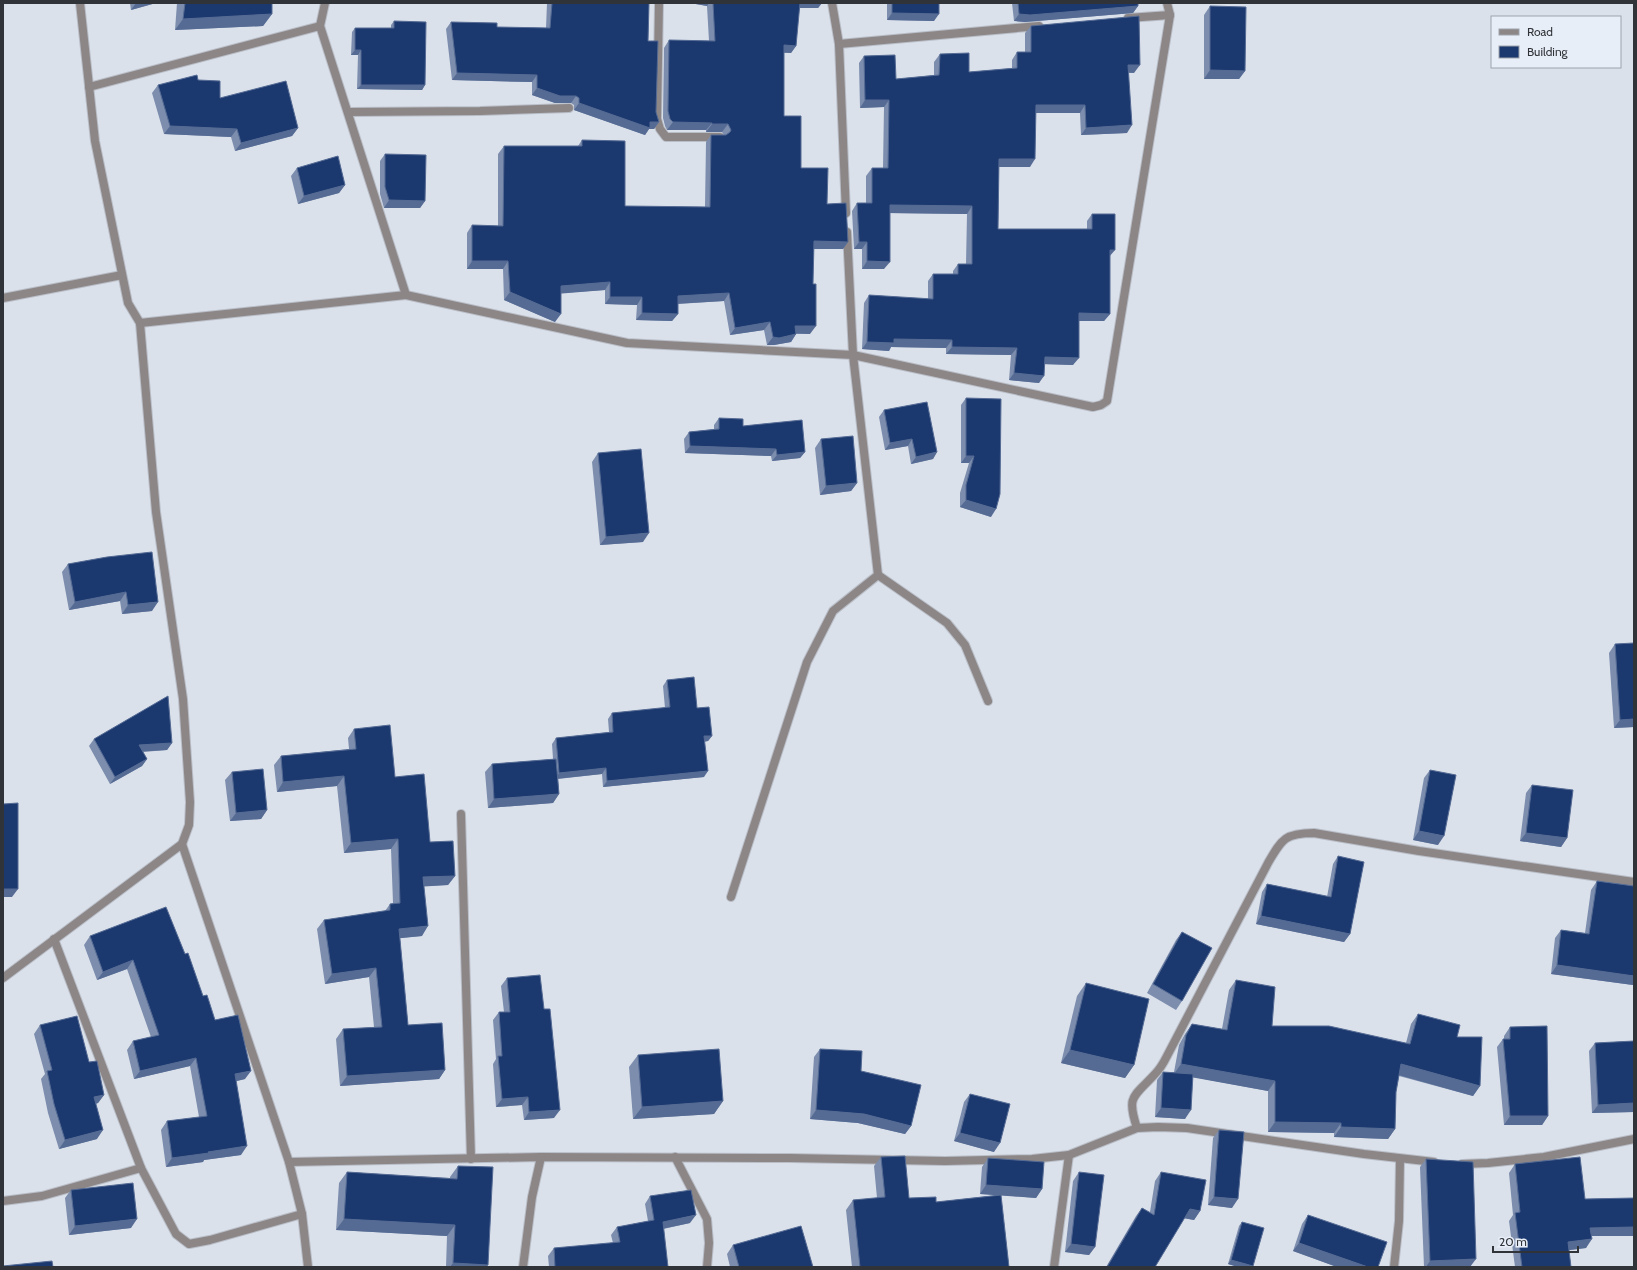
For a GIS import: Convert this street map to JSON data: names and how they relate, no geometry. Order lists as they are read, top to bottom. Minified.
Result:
{"legend":["Road","Building"],"scale_bar":"20 m"}
